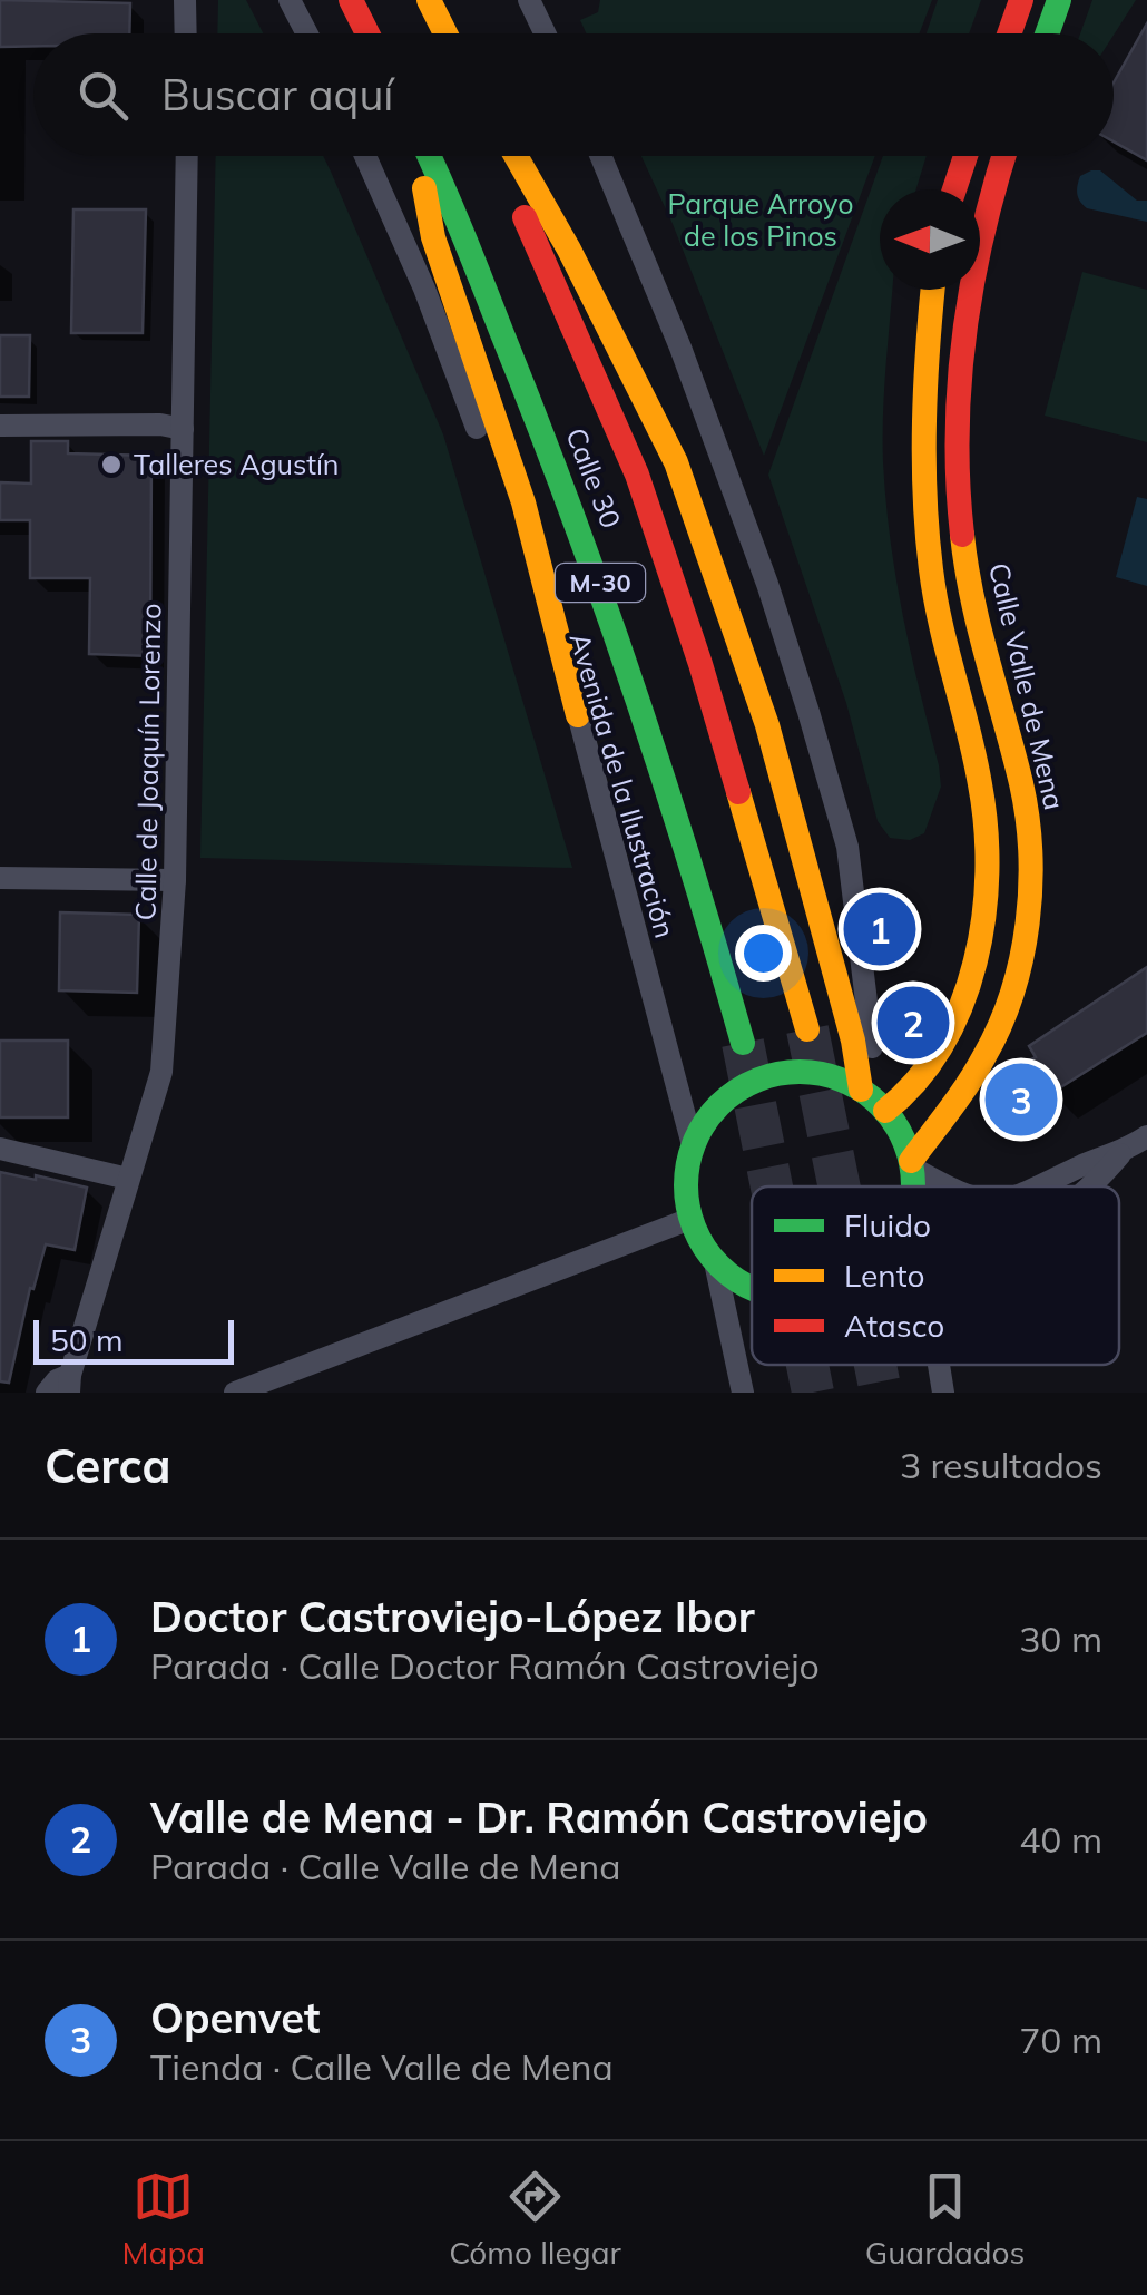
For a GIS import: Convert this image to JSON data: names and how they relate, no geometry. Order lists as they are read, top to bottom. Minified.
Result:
{"streets":{"main road":["Calle 30","M-30","Calle Valle de Mena"],"street":["Calle de Joaquín Lorenzo","Avenida de la Ilustración"]},"parks":["Parque Arroyo de los Pinos"],"places":["Talleres Agustín"],"legend":["Fluido","Lento","Atasco"],"scale_bar":"50 m","north":"left","page":{"search":"Buscar aquí","pins":["1","2","3"],"scale":"50 m","heading":["Cerca","3 resultados"],"list":[{"mark":"1","name":"Doctor Castroviejo-López Ibor","note":"Parada · Calle Doctor Ramón Castroviejo","value":"30 m"},{"mark":"2","name":"Valle de Mena - Dr. Ramón Castroviejo","note":"Parada · Calle Valle de Mena","value":"40 m"},{"mark":"3","name":"Openvet","note":"Tienda · Calle Valle de Mena","value":"70 m"}],"nav":["Mapa","Cómo llegar","Guardados"]}}
